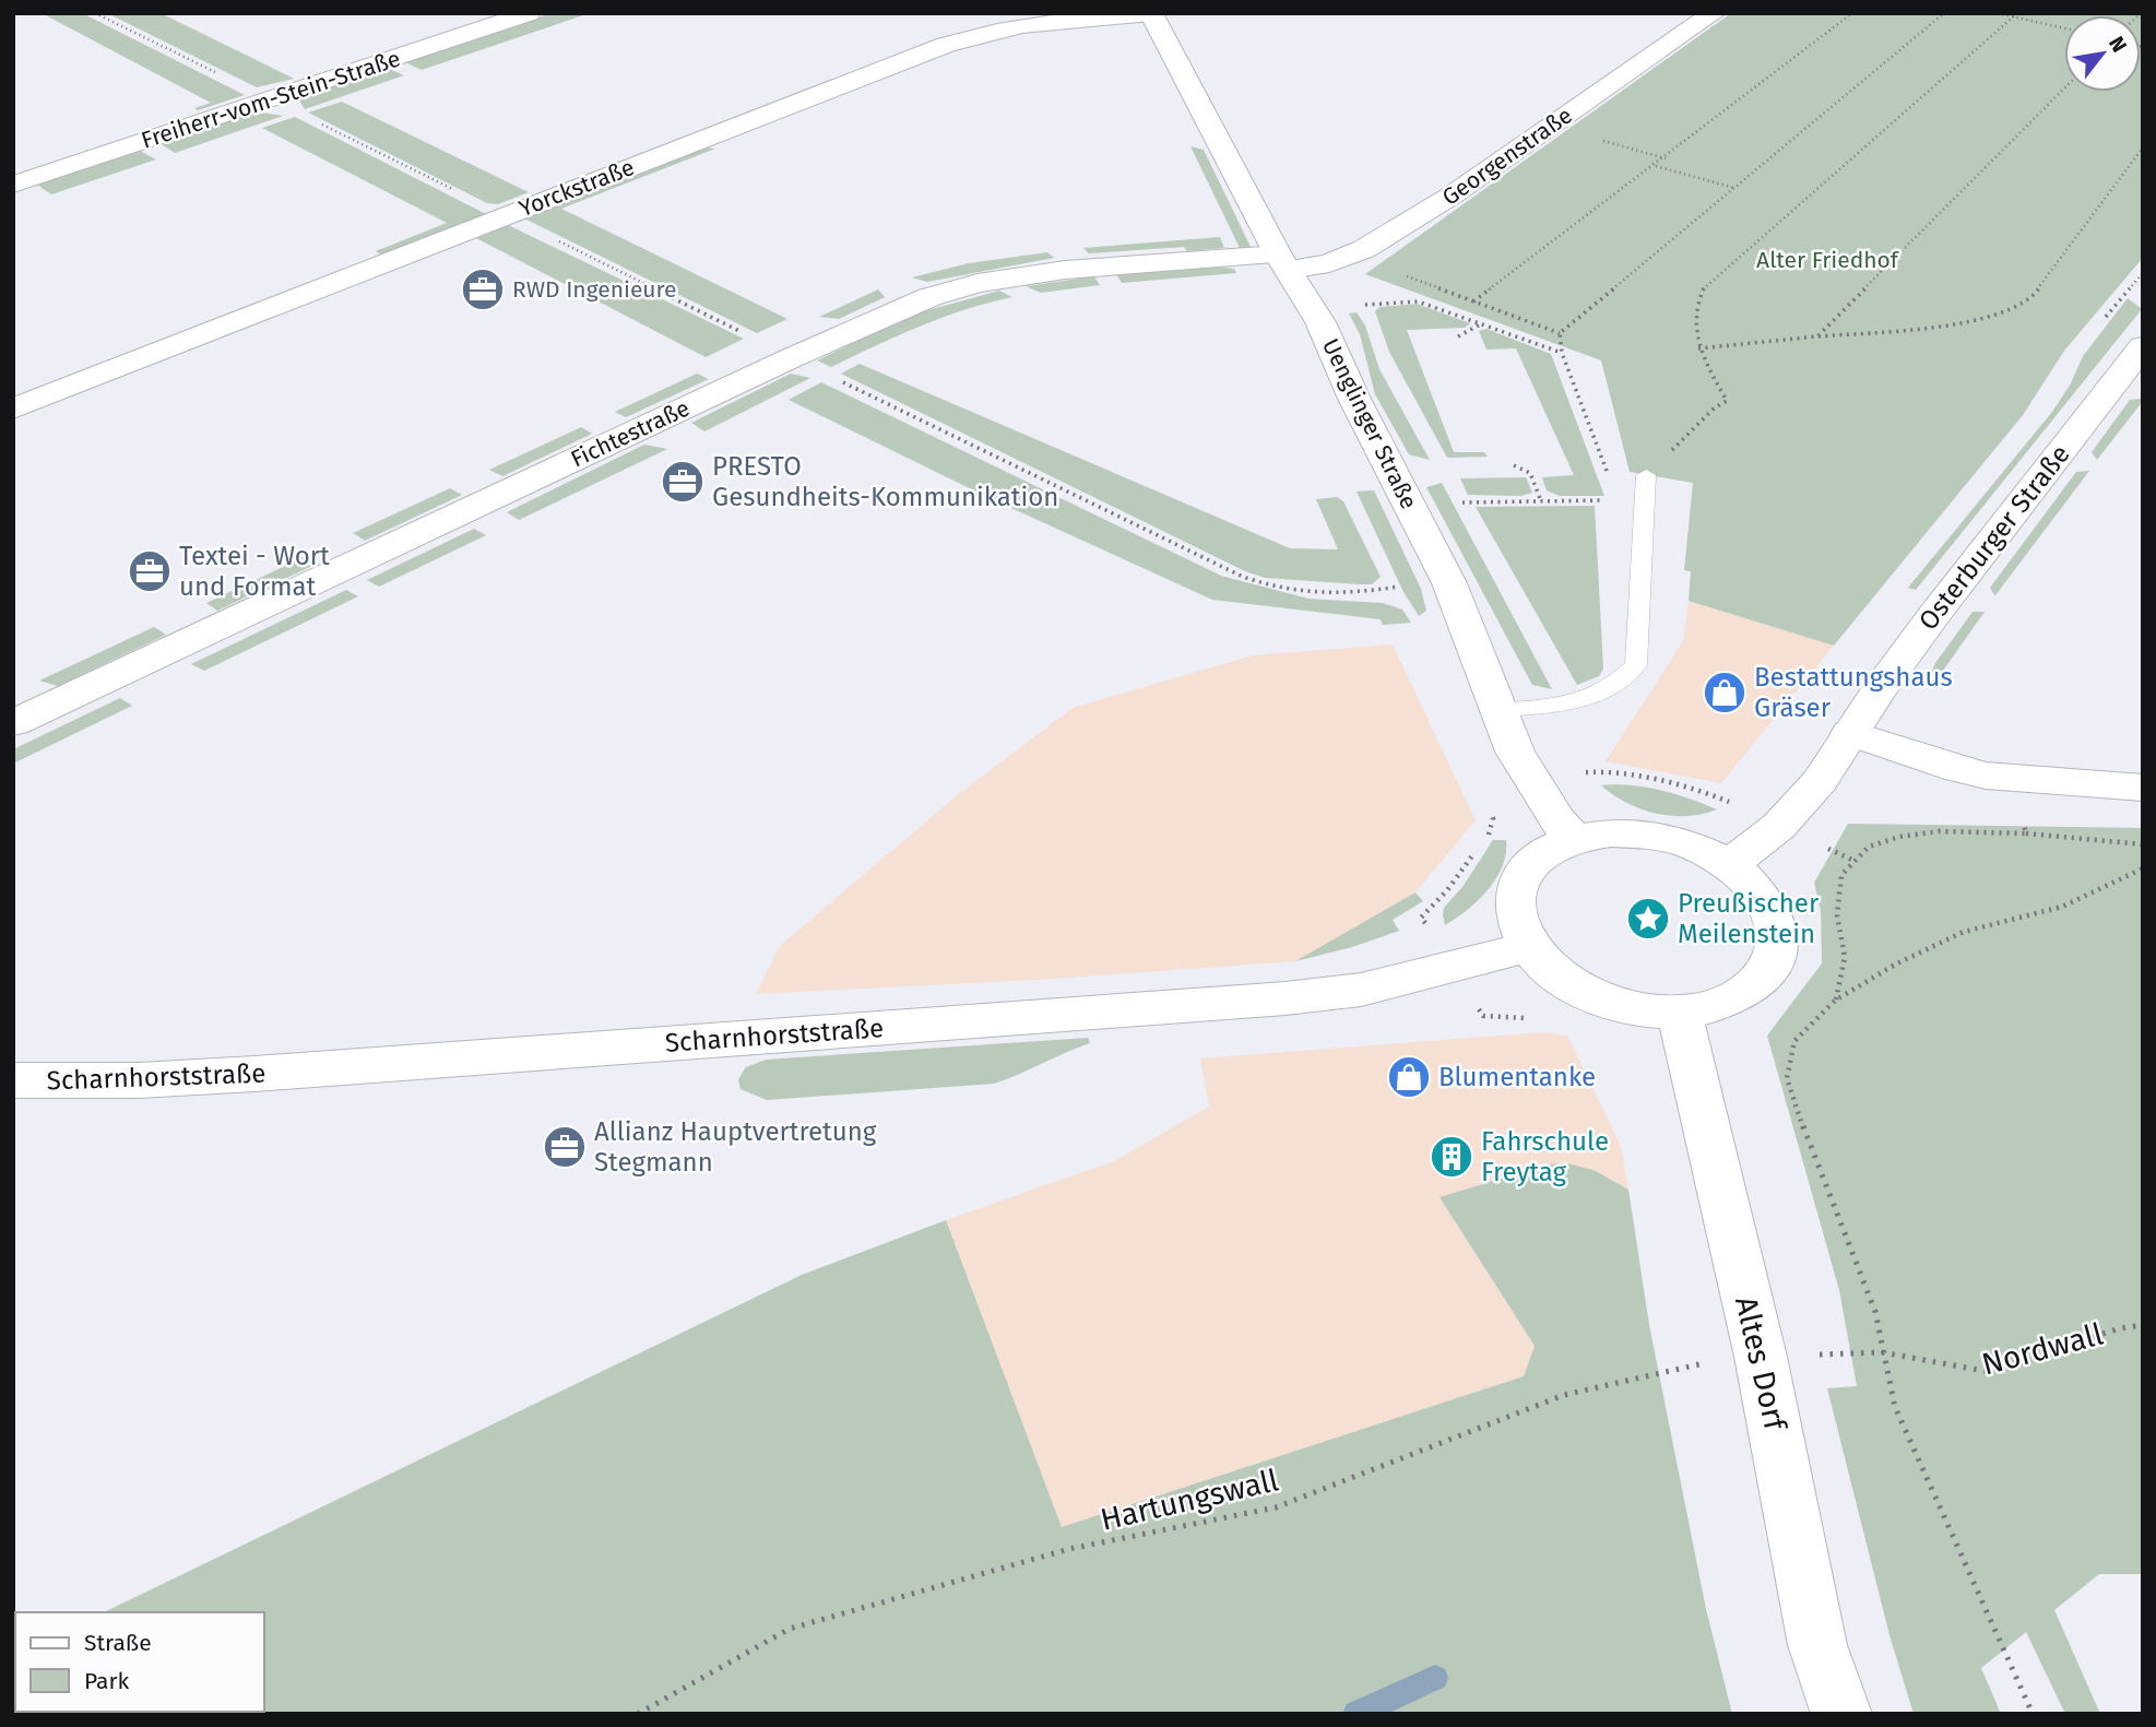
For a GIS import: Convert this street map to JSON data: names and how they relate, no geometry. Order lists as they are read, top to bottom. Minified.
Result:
{"streets":{"street":["Freiherr-vom-Stein-Straße","Georgenstraße","Yorckstraße","Uenglinger Straße","Fichtestraße","Osterburger Straße","Scharnhorststraße","Altes Dorf"],"path":["Nordwall","Hartungswall"]},"crossings":[["Georgenstraße","Uenglinger Straße"],["Georgenstraße","Fichtestraße"],["Yorckstraße","Uenglinger Straße"],["Uenglinger Straße","Fichtestraße"],["Uenglinger Straße","Osterburger Straße"],["Uenglinger Straße","Scharnhorststraße"],["Uenglinger Straße","Altes Dorf"],["Osterburger Straße","Scharnhorststraße"],["Osterburger Straße","Altes Dorf"],["Scharnhorststraße","Altes Dorf"],["Nordwall","Altes Dorf"],["Nordwall","Hartungswall"],["Altes Dorf","Hartungswall"]],"parks":["Alter Friedhof"],"places":{"office":["RWD Ingenieure","PRESTO Gesundheits-Kommunikation","Textei - Wort und Format","Allianz Hauptvertretung Stegmann"],"shop":["Bestattungshaus Gräser","Blumentanke"],"place":["Preußischer Meilenstein"],"building":["Fahrschule Freytag"]},"legend":["Straße","Park"],"north":"top right"}
